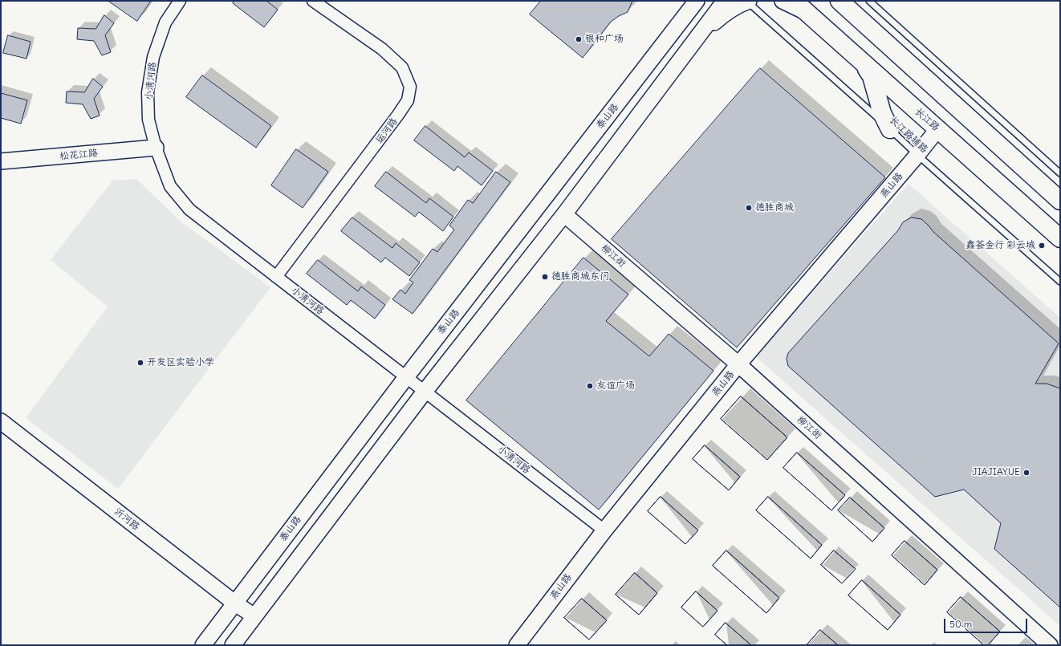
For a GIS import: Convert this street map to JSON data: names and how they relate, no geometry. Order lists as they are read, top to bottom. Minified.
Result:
{"streets":{"main road":["长江路"],"street":["小清河路","泰山路","运河路","松花江路","燕山路","柳江街","沂河路"],"lane":["长江路辅路"]},"crossings":[["小清河路","泰山路"],["小清河路","运河路"],["小清河路","松花江路"],["小清河路","燕山路"],["泰山路","沂河路"],["长江路","燕山路"],["长江路辅路","燕山路"],["燕山路","柳江街"]],"places":["银和广场","德胜商城","鑫荟金行 彩云城","德胜商城东门","开发区实验小学","友谊广场","JIAJIAYUE"],"scale_bar":"50 m"}
